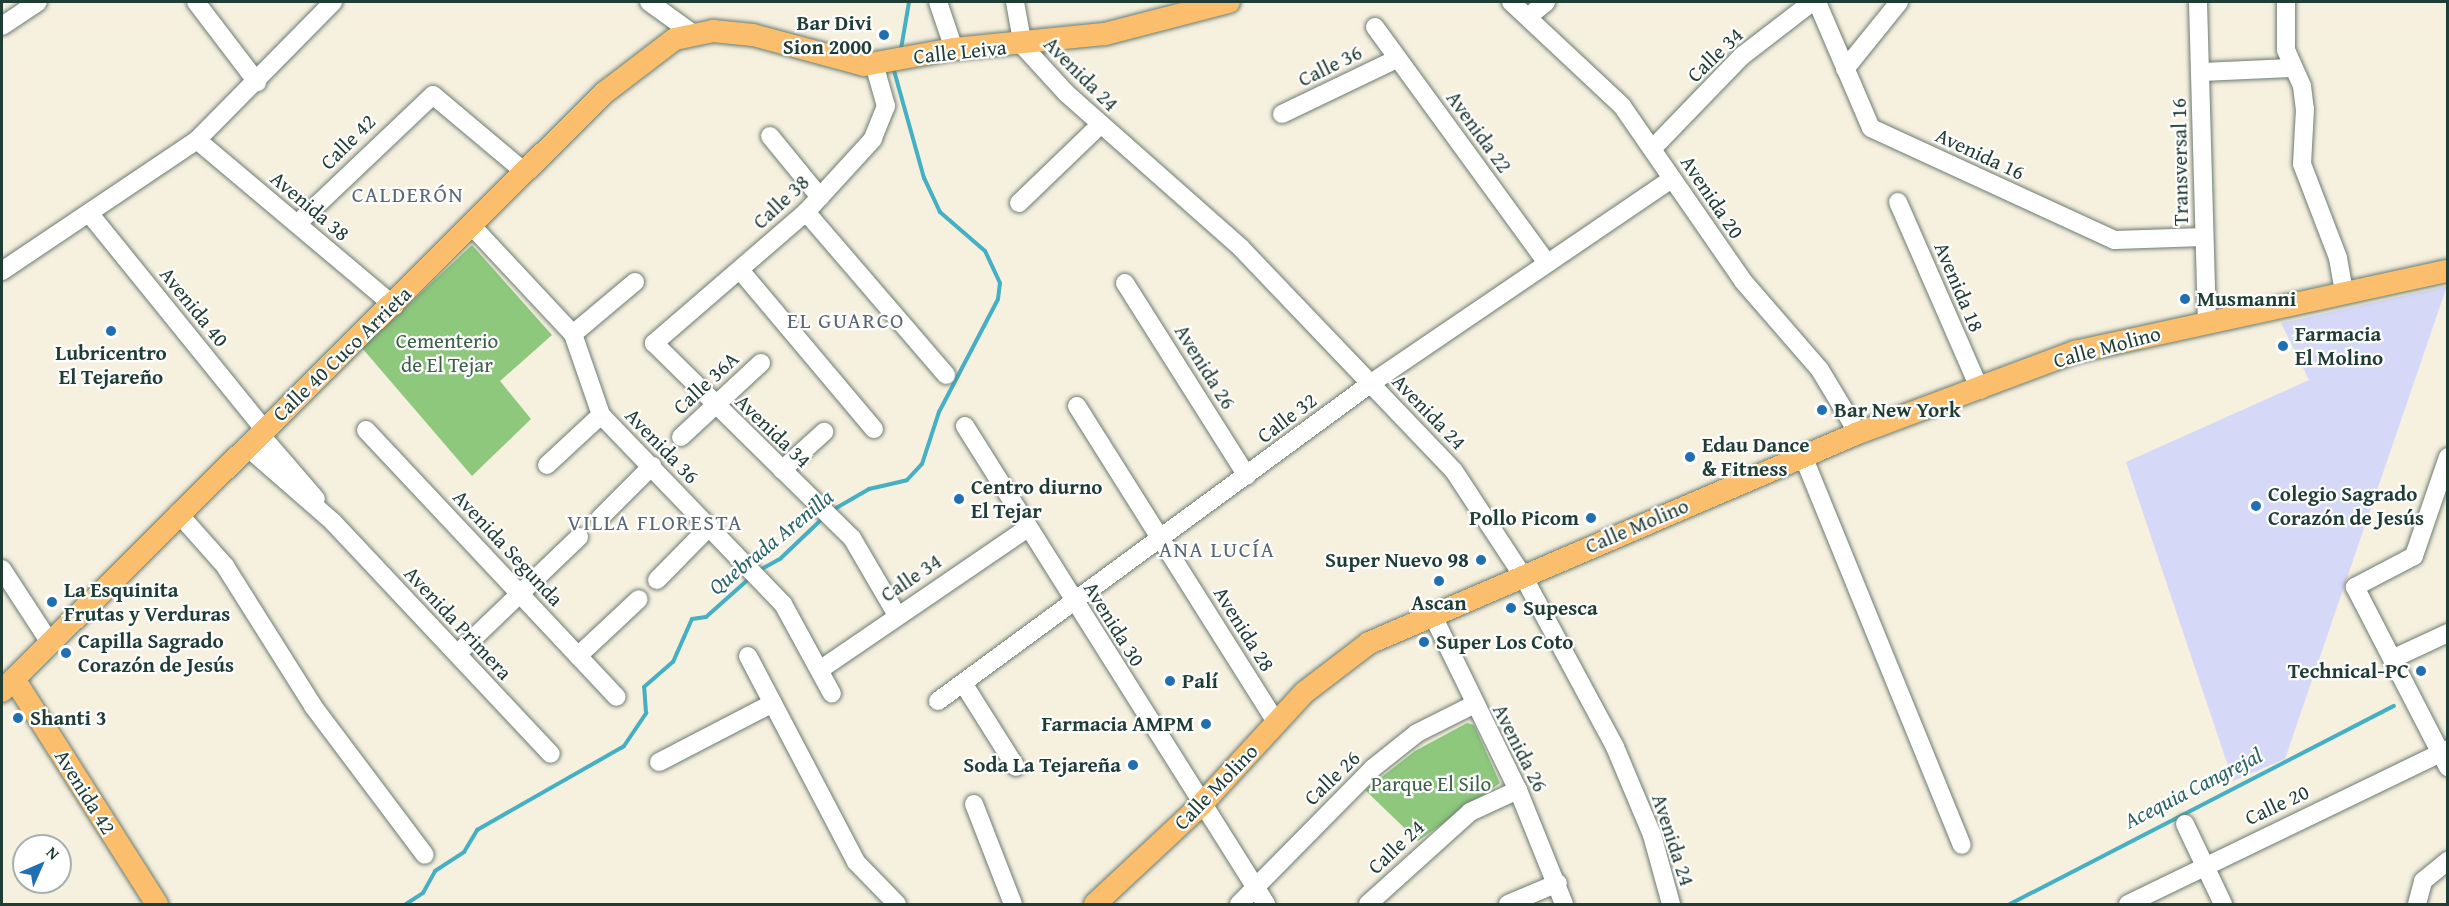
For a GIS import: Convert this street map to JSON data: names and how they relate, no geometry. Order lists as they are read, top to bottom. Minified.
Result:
{"streets":{"main road":["Calle Leiva","Calle Molino","Calle 40 Cuco Arrieta","Avenida 42"],"street":["Calle 34","Calle 36","Avenida 24","Avenida 22","Calle 42","Avenida 16","Transversal 16","Avenida 20","Calle 38","Avenida 38","Avenida 18","Avenida 40","Avenida 26","Calle 36A","Calle 32","Avenida 34","Avenida 36","Avenida Segunda","Avenida Primera","Avenida 30","Avenida 28","Calle 26","Calle 20","Calle 24"]},"crossings":[["Calle Leiva","Avenida 24"],["Calle Leiva","Calle 38"],["Calle Leiva","Calle 40 Cuco Arrieta"],["Calle 34","Avenida 20"],["Calle 34","Avenida 34"],["Calle 34","Avenida 36"],["Calle 34","Avenida 30"],["Calle 36","Avenida 22"],["Avenida 24","Calle Molino"],["Avenida 24","Calle 32"],["Avenida 22","Calle 32"],["Calle 42","Avenida 38"],["Calle 42","Calle 40 Cuco Arrieta"],["Avenida 16","Transversal 16"],["Transversal 16","Calle Molino"],["Avenida 20","Calle Molino"],["Avenida 20","Calle 32"],["Calle 38","Avenida 34"],["Avenida 38","Calle 40 Cuco Arrieta"],["Avenida 18","Calle Molino"],["Avenida 40","Calle 40 Cuco Arrieta"],["Avenida 40","Avenida Primera"],["Calle Molino","Avenida 26"],["Calle Molino","Avenida 30"],["Calle Molino","Avenida 28"],["Calle 40 Cuco Arrieta","Avenida 36"],["Calle 40 Cuco Arrieta","Avenida Primera"],["Calle 40 Cuco Arrieta","Avenida 42"],["Avenida 26","Calle 32"],["Avenida 26","Calle 26"],["Avenida 26","Calle 24"],["Calle 36A","Avenida 34"],["Calle 32","Avenida 30"],["Calle 32","Avenida 28"],["Avenida 30","Calle 26"]],"districts":["CALDERÓN","EL GUARCO","VILLA FLORESTA","ANA LUCÍA"],"water":["Quebrada Arenilla","Acequia Cangrejal"],"parks":["Cementerio de El Tejar","Parque El Silo"],"places":["Bar Divi Sion 2000","Musmanni","Lubricentro El Tejareño","Farmacia El Molino","Bar New York","Edau Dance & Fitness","Centro diurno El Tejar","Colegio Sagrado Corazón de Jesús","Pollo Picom","Super Nuevo 98","Ascan","La Esquinita Frutas y Verduras","Supesca","Super Los Coto","Capilla Sagrado Corazón de Jesús","Technical-PC","Palí","Shanti 3","Farmacia AMPM","Soda La Tejareña"],"north":"top right"}
